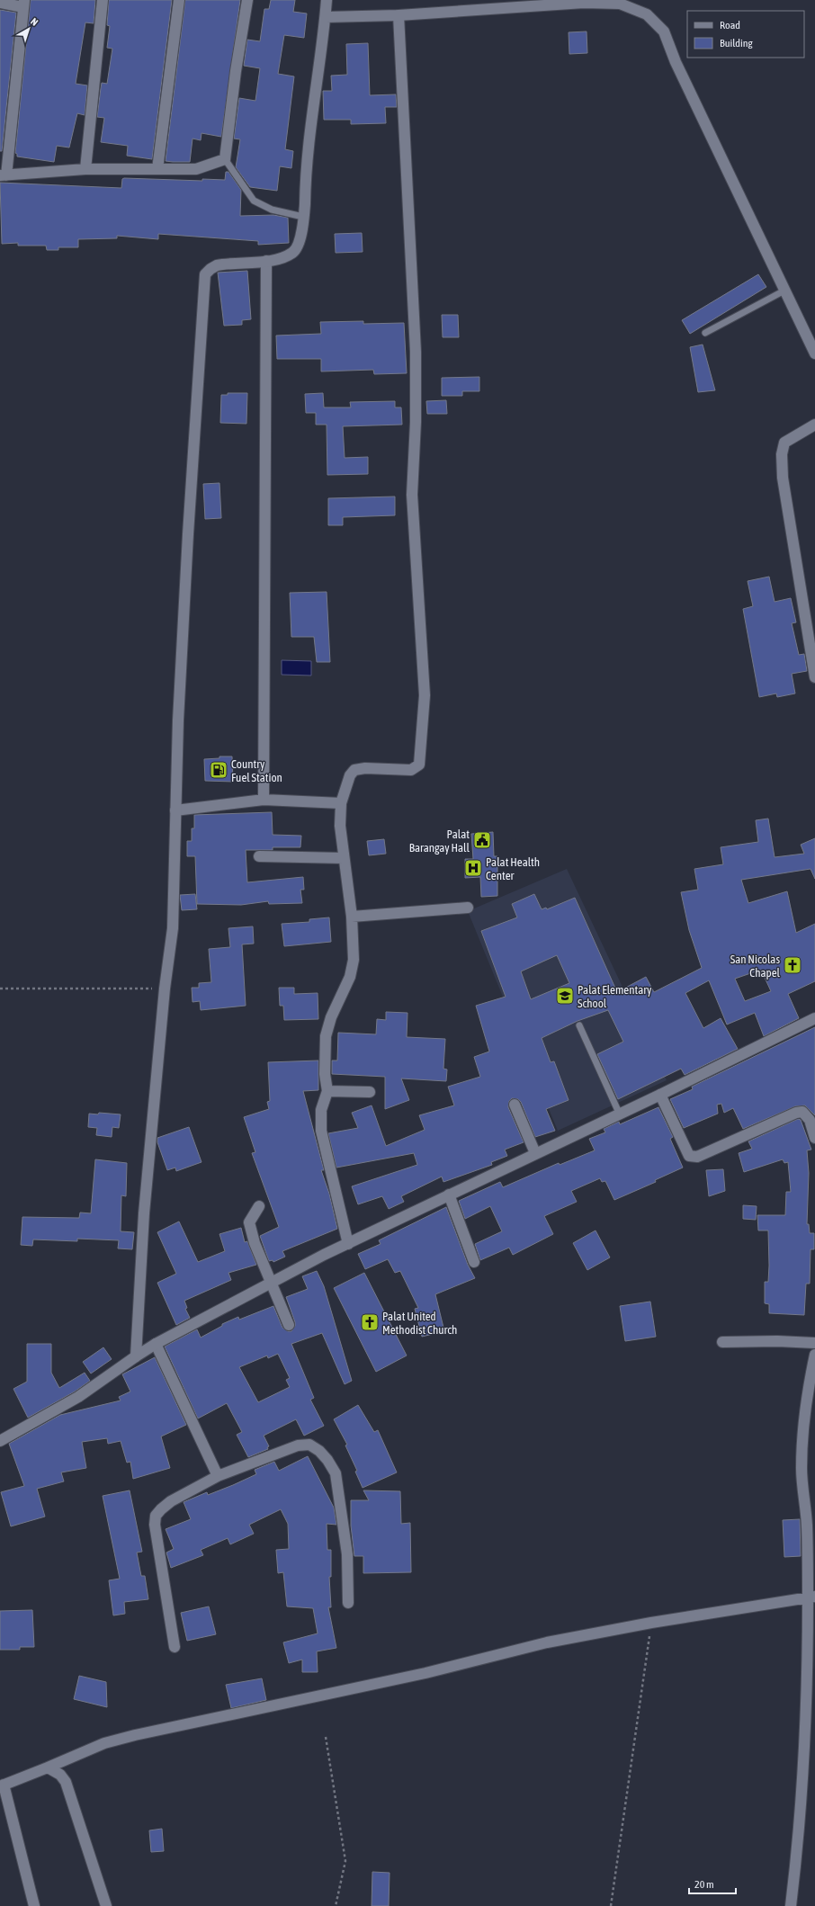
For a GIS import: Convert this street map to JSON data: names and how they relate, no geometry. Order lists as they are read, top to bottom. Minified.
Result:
{"places":{"fuel station":["Country Fuel Station"],"public building":["Palat Barangay Hall"],"hospital":["Palat Health Center"],"church":["San Nicolas Chapel","Palat United Methodist Church"],"school or university":["Palat Elementary School"]},"legend":["Road","Building"],"scale_bar":"20 m","north":"top right"}
